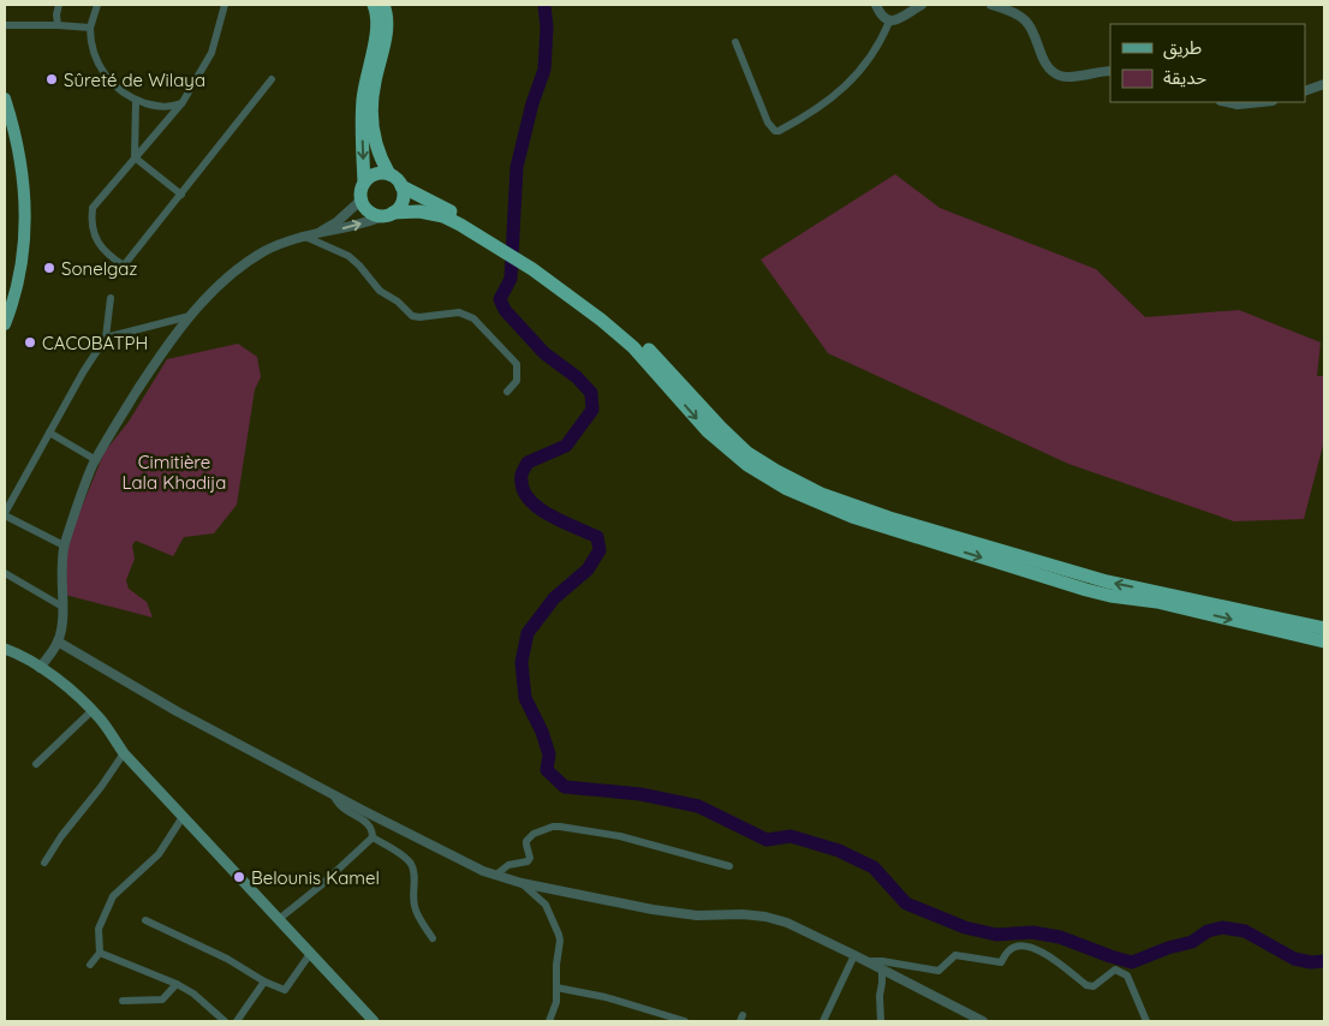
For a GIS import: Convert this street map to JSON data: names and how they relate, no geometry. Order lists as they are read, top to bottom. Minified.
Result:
{"parks":["Cimitière Lala Khadija"],"places":["Sûreté de Wilaya","Sonelgaz","CACOBATPH","Belounis Kamel"],"legend":["طريق","حديقة"]}
